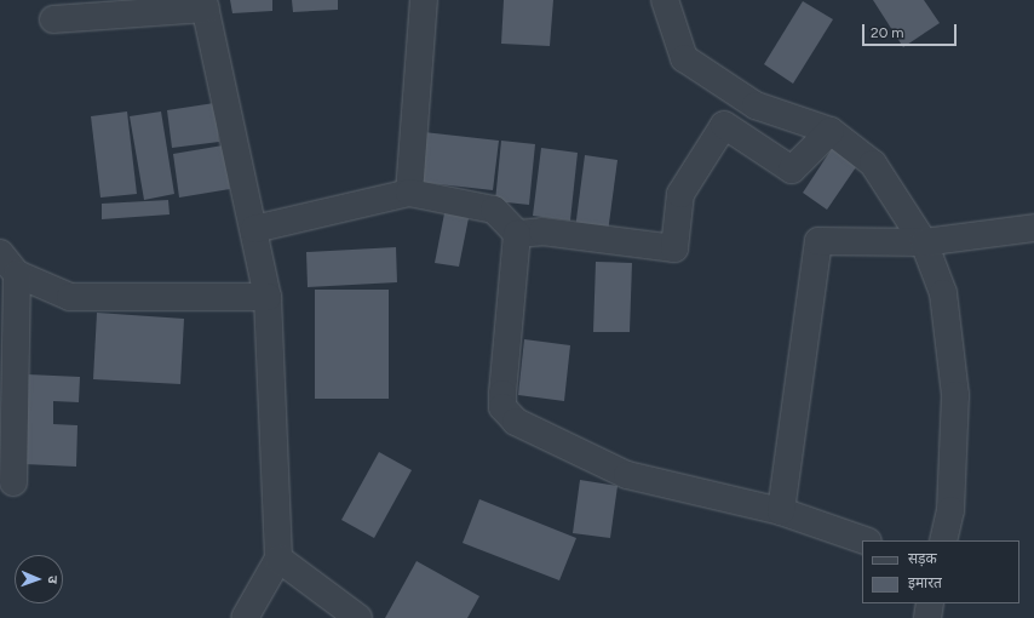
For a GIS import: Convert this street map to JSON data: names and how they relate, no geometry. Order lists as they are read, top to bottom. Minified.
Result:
{"legend":["सड़क","इमारत"],"scale_bar":"20 m","north":"right"}
